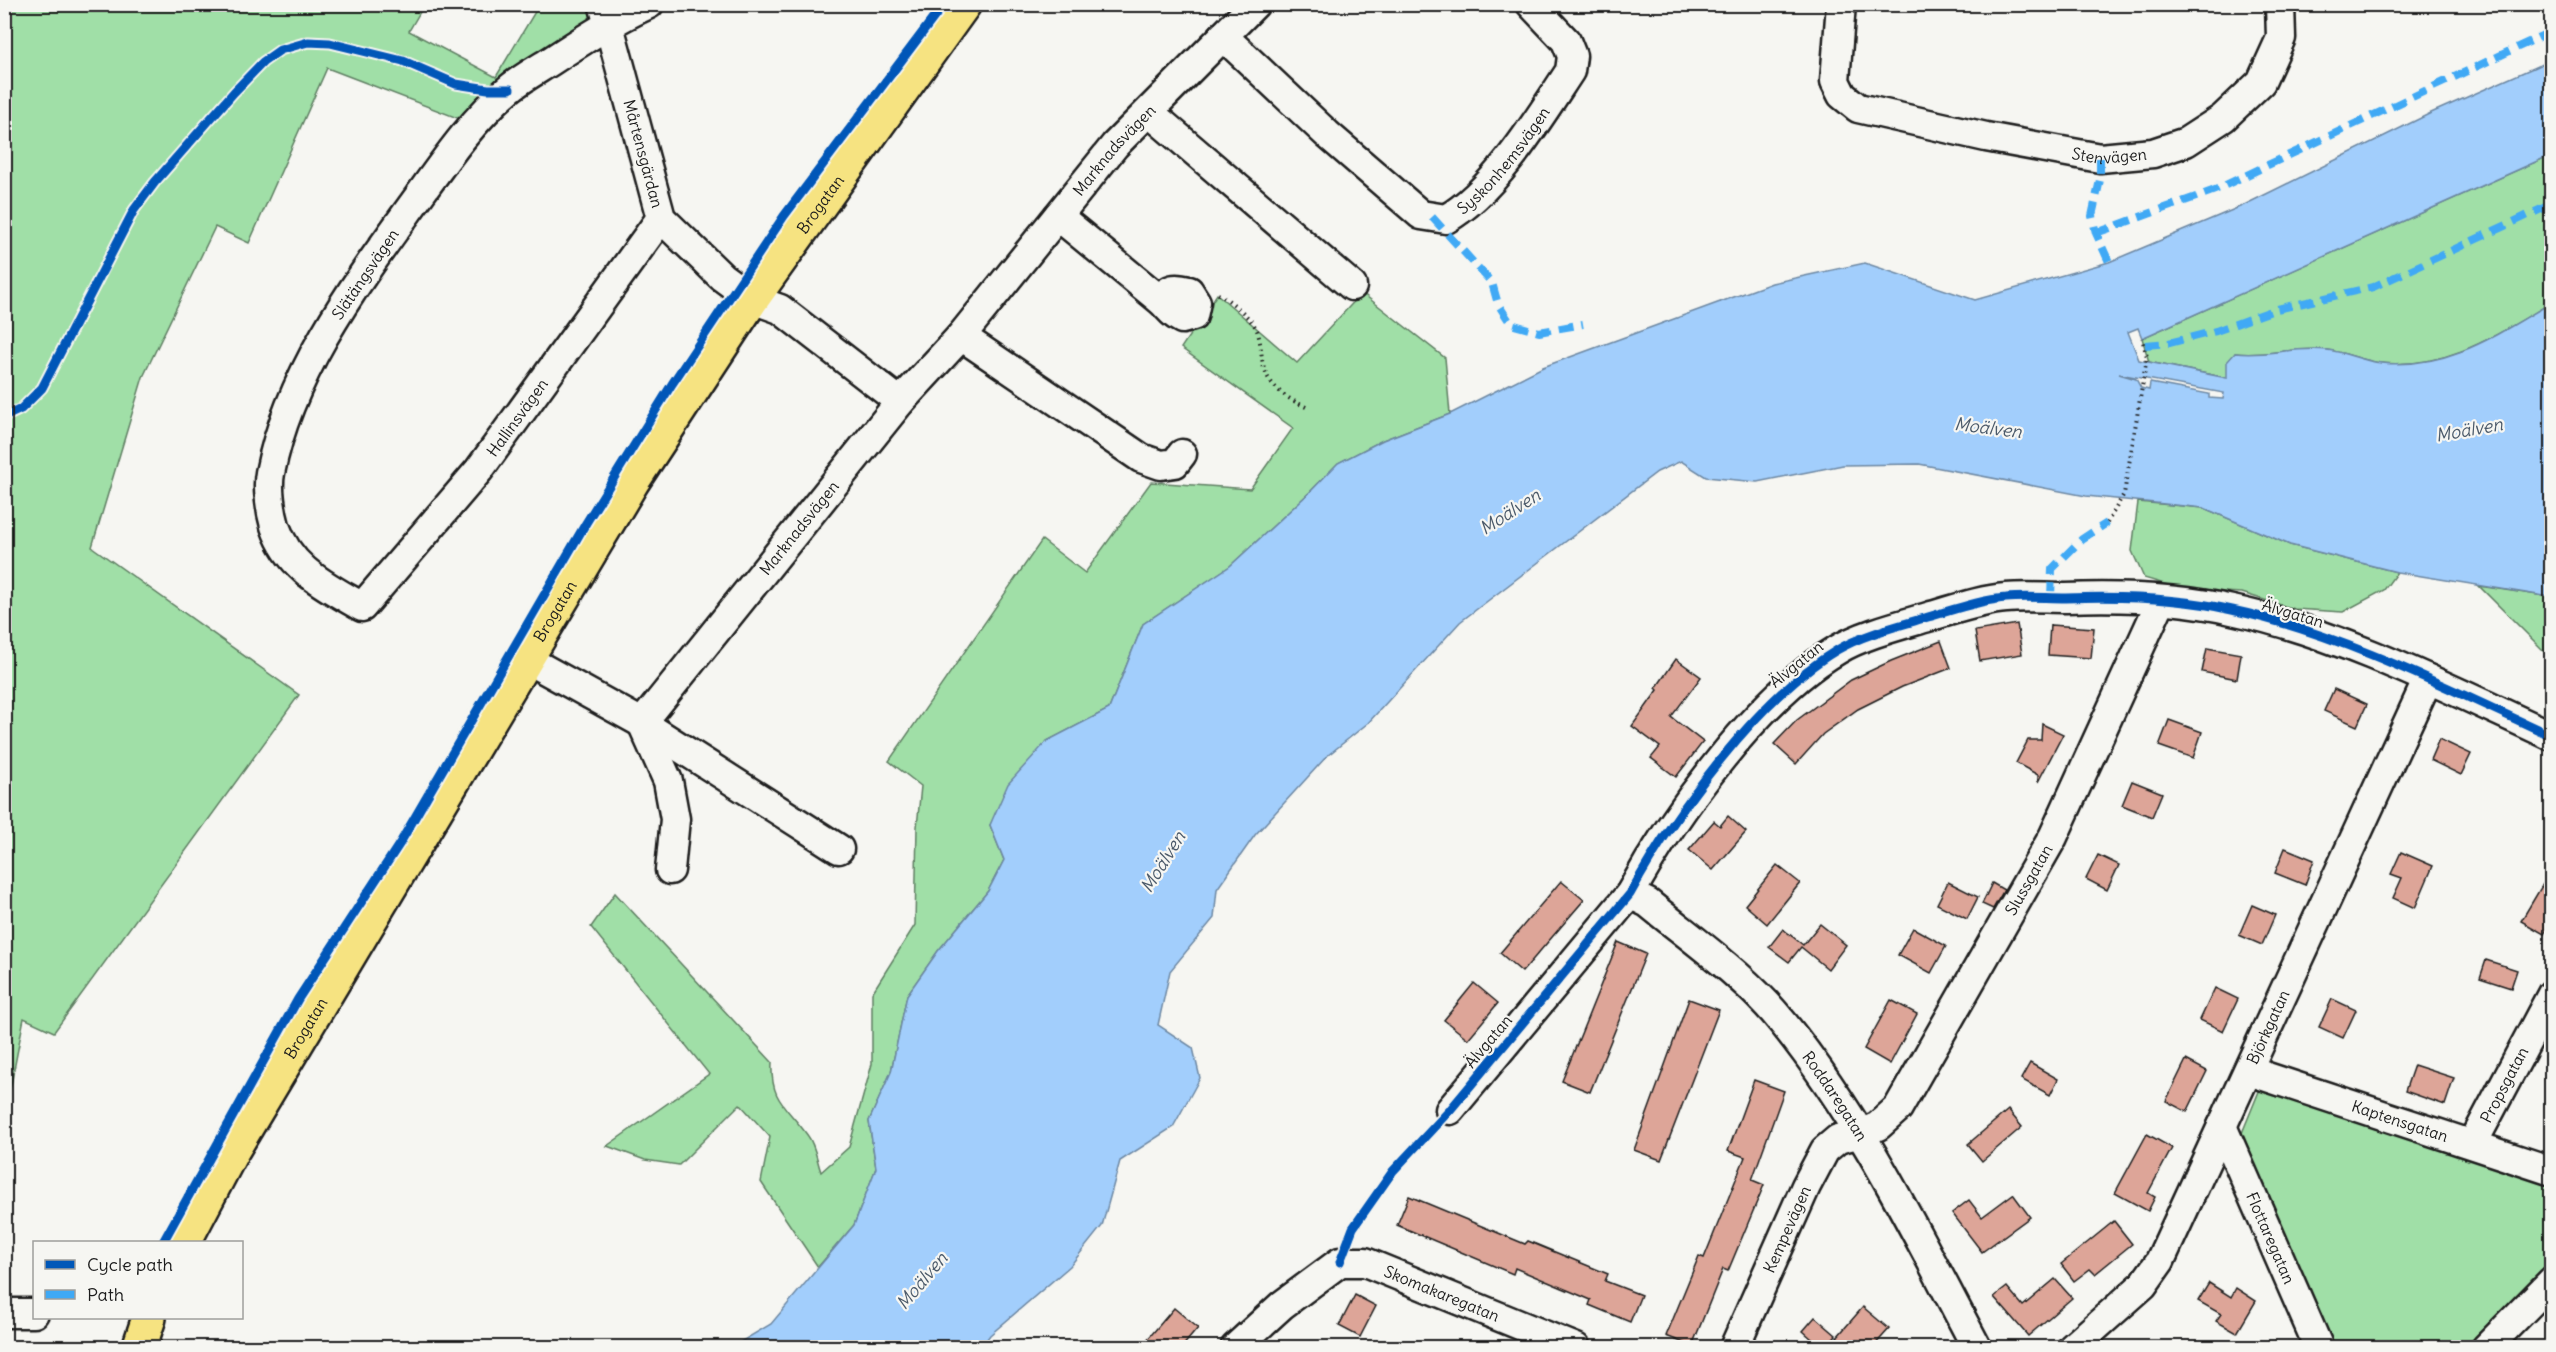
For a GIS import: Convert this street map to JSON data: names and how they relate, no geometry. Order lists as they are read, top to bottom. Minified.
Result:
{"streets":{"main road":["Brogatan"],"street":["Marknadsvägen","Stenvägen","Mårtensgärdan","Syskonhemsvägen","Slätängsvägen","Hallinsvägen","Älvgatan","Slussgatan","Björkgatan","Propsgatan","Roddaregatan","Kaptensgatan","Kempevägen","Flottaregatan","Skomakaregatan"]},"crossings":[["Marknadsvägen","Mårtensgärdan"],["Marknadsvägen","Syskonhemsvägen"],["Mårtensgärdan","Brogatan"],["Mårtensgärdan","Slätängsvägen"],["Mårtensgärdan","Hallinsvägen"],["Slätängsvägen","Hallinsvägen"],["Älvgatan","Slussgatan"],["Älvgatan","Björkgatan"],["Älvgatan","Roddaregatan"],["Slussgatan","Roddaregatan"],["Slussgatan","Kempevägen"],["Björkgatan","Kaptensgatan"],["Björkgatan","Flottaregatan"],["Propsgatan","Kaptensgatan"],["Roddaregatan","Kempevägen"]],"water":["Moälven"],"legend":["Cycle path","Path"]}
